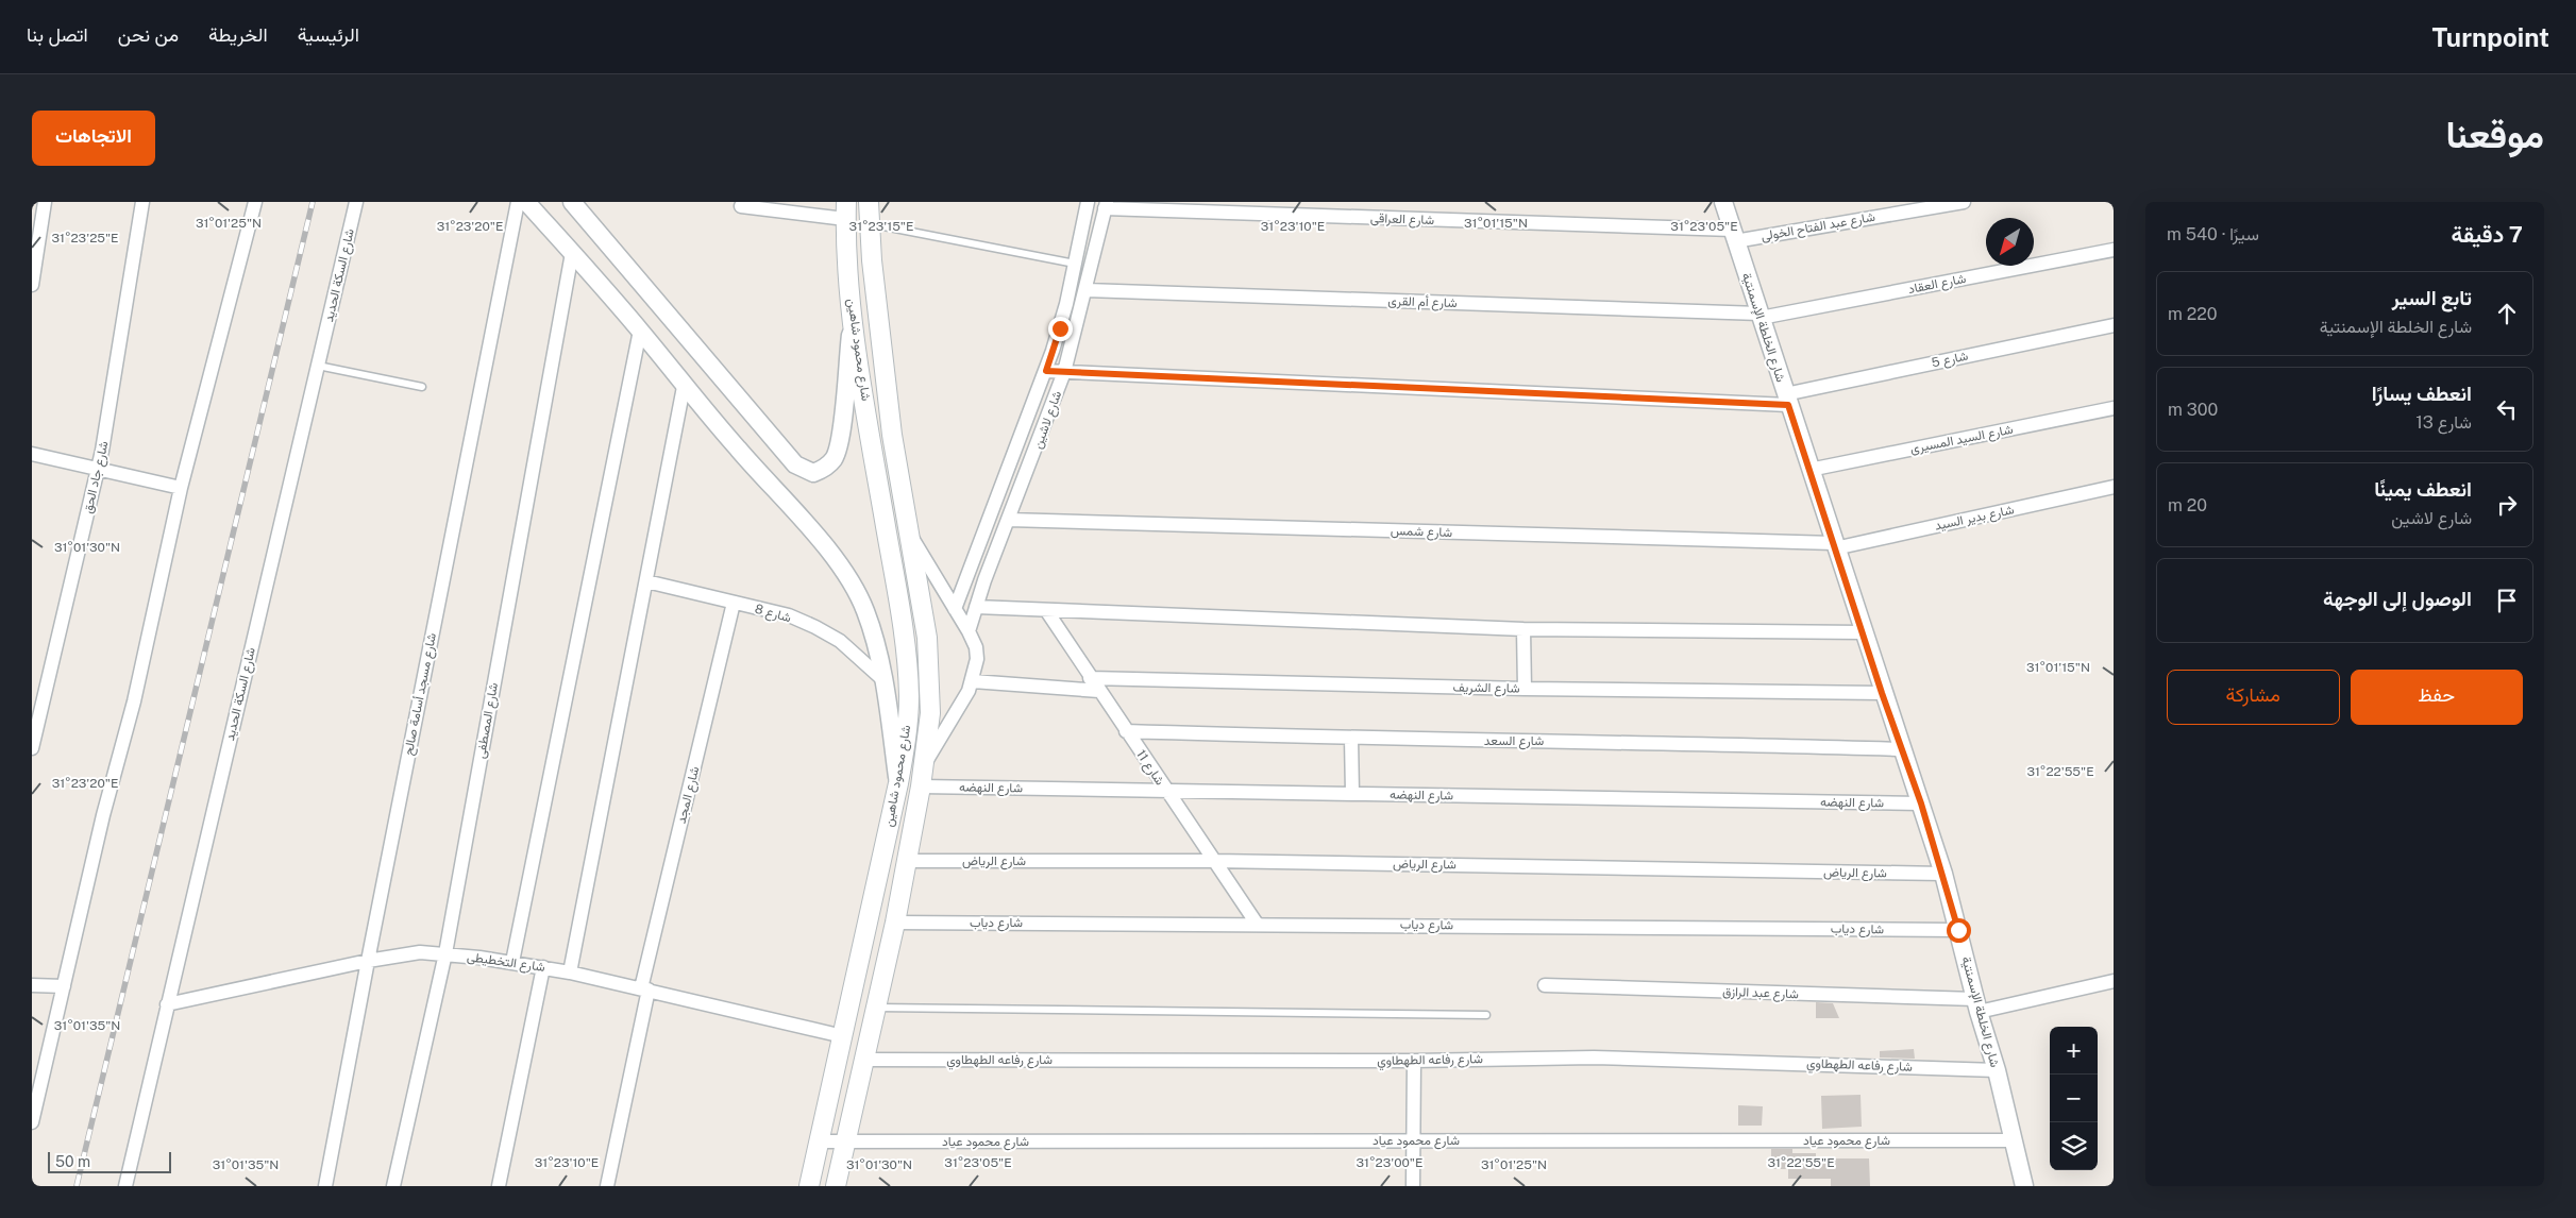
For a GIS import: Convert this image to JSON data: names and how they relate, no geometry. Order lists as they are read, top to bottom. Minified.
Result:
{"streets":{"main road":["شارع محمود شاهين"],"street":["شارع العراقى","شارع عبد الفتاح الخولى","شارع السكة الحديد","شارع العقاد","شارع أم القرى","شارع الخلطة الإسمنتية","شارع 5","شارع لاشين","شارع السيد المسيرى","شارع جاد الحق","شارع بدير السيد","شارع شمس","شارع 8","شارع الشريف","شارع مسجد أسامة صالح","شارع المصطفى","شارع السعد","شارع 11","شارع النهضه","شارع المجد","شارع الرياض","شارع دياب","شارع التخطيطى","شارع عبد الرازق","شارع رفاعه الطهطاوي","شارع محمود عياد"]},"crossings":[["شارع العراقى","شارع عبد الفتاح الخولى"],["شارع العراقى","شارع الخلطة الإسمنتية"],["شارع العراقى","شارع لاشين"],["شارع عبد الفتاح الخولى","شارع الخلطة الإسمنتية"],["شارع السكة الحديد","شارع التخطيطى"],["شارع العقاد","شارع أم القرى"],["شارع العقاد","شارع الخلطة الإسمنتية"],["شارع أم القرى","شارع الخلطة الإسمنتية"],["شارع أم القرى","شارع لاشين"],["شارع الخلطة الإسمنتية","شارع 5"],["شارع الخلطة الإسمنتية","شارع السيد المسيرى"],["شارع الخلطة الإسمنتية","شارع بدير السيد"],["شارع الخلطة الإسمنتية","شارع شمس"],["شارع الخلطة الإسمنتية","شارع الشريف"],["شارع الخلطة الإسمنتية","شارع السعد"],["شارع الخلطة الإسمنتية","شارع النهضه"],["شارع الخلطة الإسمنتية","شارع الرياض"],["شارع الخلطة الإسمنتية","شارع دياب"],["شارع الخلطة الإسمنتية","شارع عبد الرازق"],["شارع الخلطة الإسمنتية","شارع رفاعه الطهطاوي"],["شارع الخلطة الإسمنتية","شارع محمود عياد"],["شارع محمود شاهين","شارع النهضه"],["شارع محمود شاهين","شارع الرياض"],["شارع محمود شاهين","شارع دياب"],["شارع محمود شاهين","شارع التخطيطى"],["شارع محمود شاهين","شارع رفاعه الطهطاوي"],["شارع محمود شاهين","شارع محمود عياد"],["شارع 5","شارع لاشين"],["شارع لاشين","شارع شمس"],["شارع بدير السيد","شارع شمس"],["شارع 8","شارع المجد"],["شارع الشريف","شارع 11"],["شارع مسجد أسامة صالح","شارع التخطيطى"],["شارع المصطفى","شارع التخطيطى"],["شارع السعد","شارع 11"],["شارع 11","شارع النهضه"],["شارع 11","شارع الرياض"],["شارع 11","شارع دياب"],["شارع المجد","شارع التخطيطى"]],"scale_bar":"50 m","north":"bottom left","page":{"header":"Turnpoint","nav":["الرئيسية","الخريطة","من نحن","اتصل بنا"],"title":"موقعنا","buttons":["الاتجاهات",["حفظ","مشاركة"]],"heading":["7 دقيقة","سيرًا · 540 m"],"list":[["تابع السير","شارع الخلطة الإسمنتية","220 m"],["انعطف يسارًا","شارع 13","300 m"],["انعطف يمينًا","شارع لاشين","20 m"],"الوصول إلى الوجهة"],"map_buttons":["+","−"],"scale":"50 m"},"coordinates":["31°01'25\"N","31°01'15\"N","31°23'20\"E","31°23'15\"E","31°23'10\"E","31°23'05\"E","31°23'25\"E","31°01'30\"N","31°22'55\"E","31°01'35\"N","31°23'00\"E"]}
